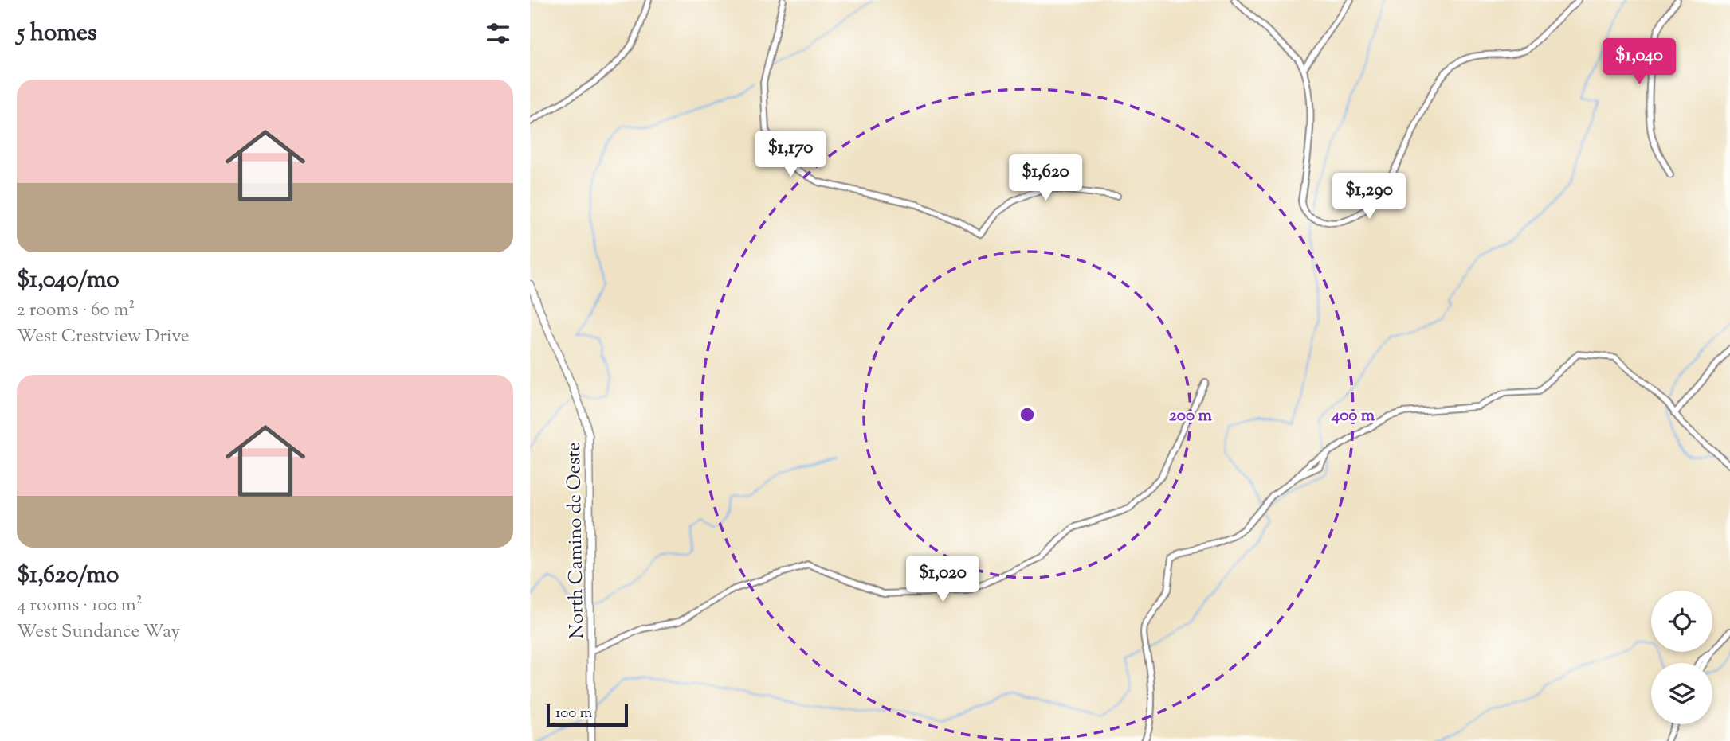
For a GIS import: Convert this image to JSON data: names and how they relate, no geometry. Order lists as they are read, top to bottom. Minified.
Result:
{"streets":{"street":["North Camino de Oeste"]},"scale_bar":"100 m","page":{"heading":"5 homes","price":["$1,040","$1,170","$1,620","$1,290","$1,020"],"list":[{"name":"$1,040/mo","note":"2 rooms · 60 m² · West Crestview Drive"},{"name":"$1,620/mo","note":"4 rooms · 100 m² · West Sundance Way"}],"scale":"100 m"},"rings":["200 m","400 m"]}
